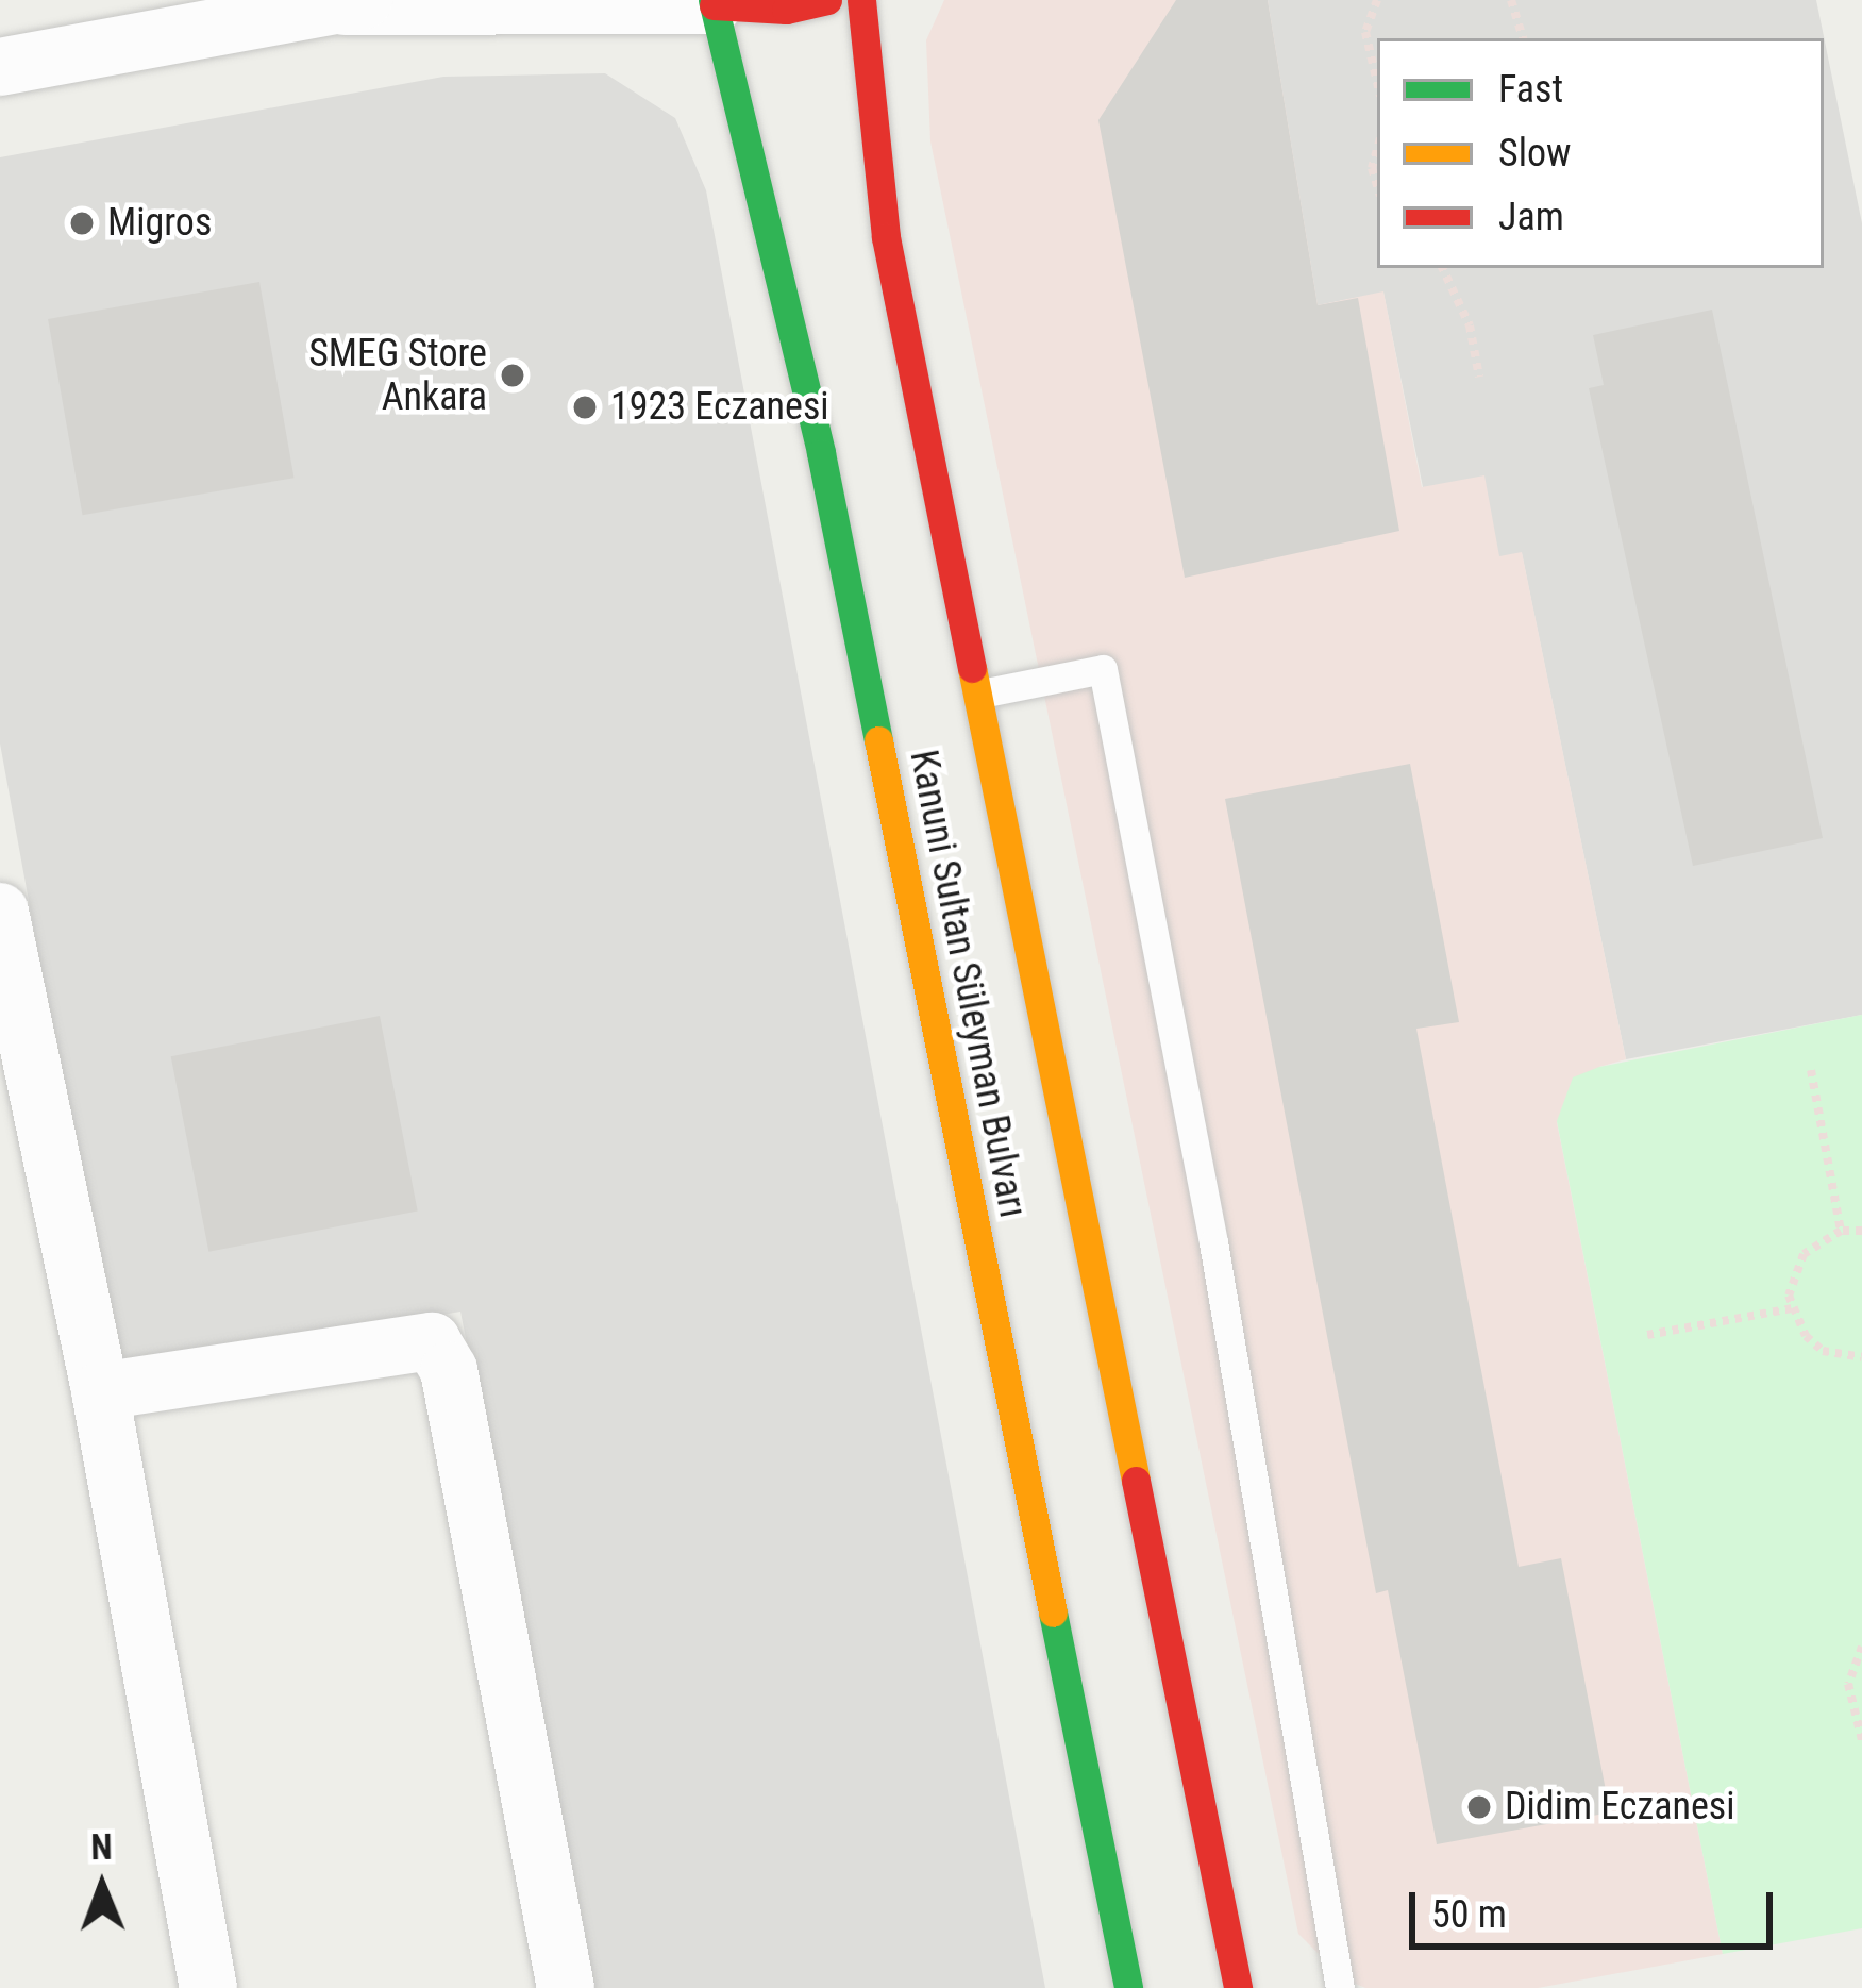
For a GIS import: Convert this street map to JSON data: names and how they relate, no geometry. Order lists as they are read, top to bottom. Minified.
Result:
{"streets":{"main road":["Kanuni Sultan Süleyman Bulvarı"]},"places":["Migros","SMEG Store Ankara","1923 Eczanesi","Didim Eczanesi"],"legend":["Fast","Slow","Jam"],"scale_bar":"50 m","north":"top"}
